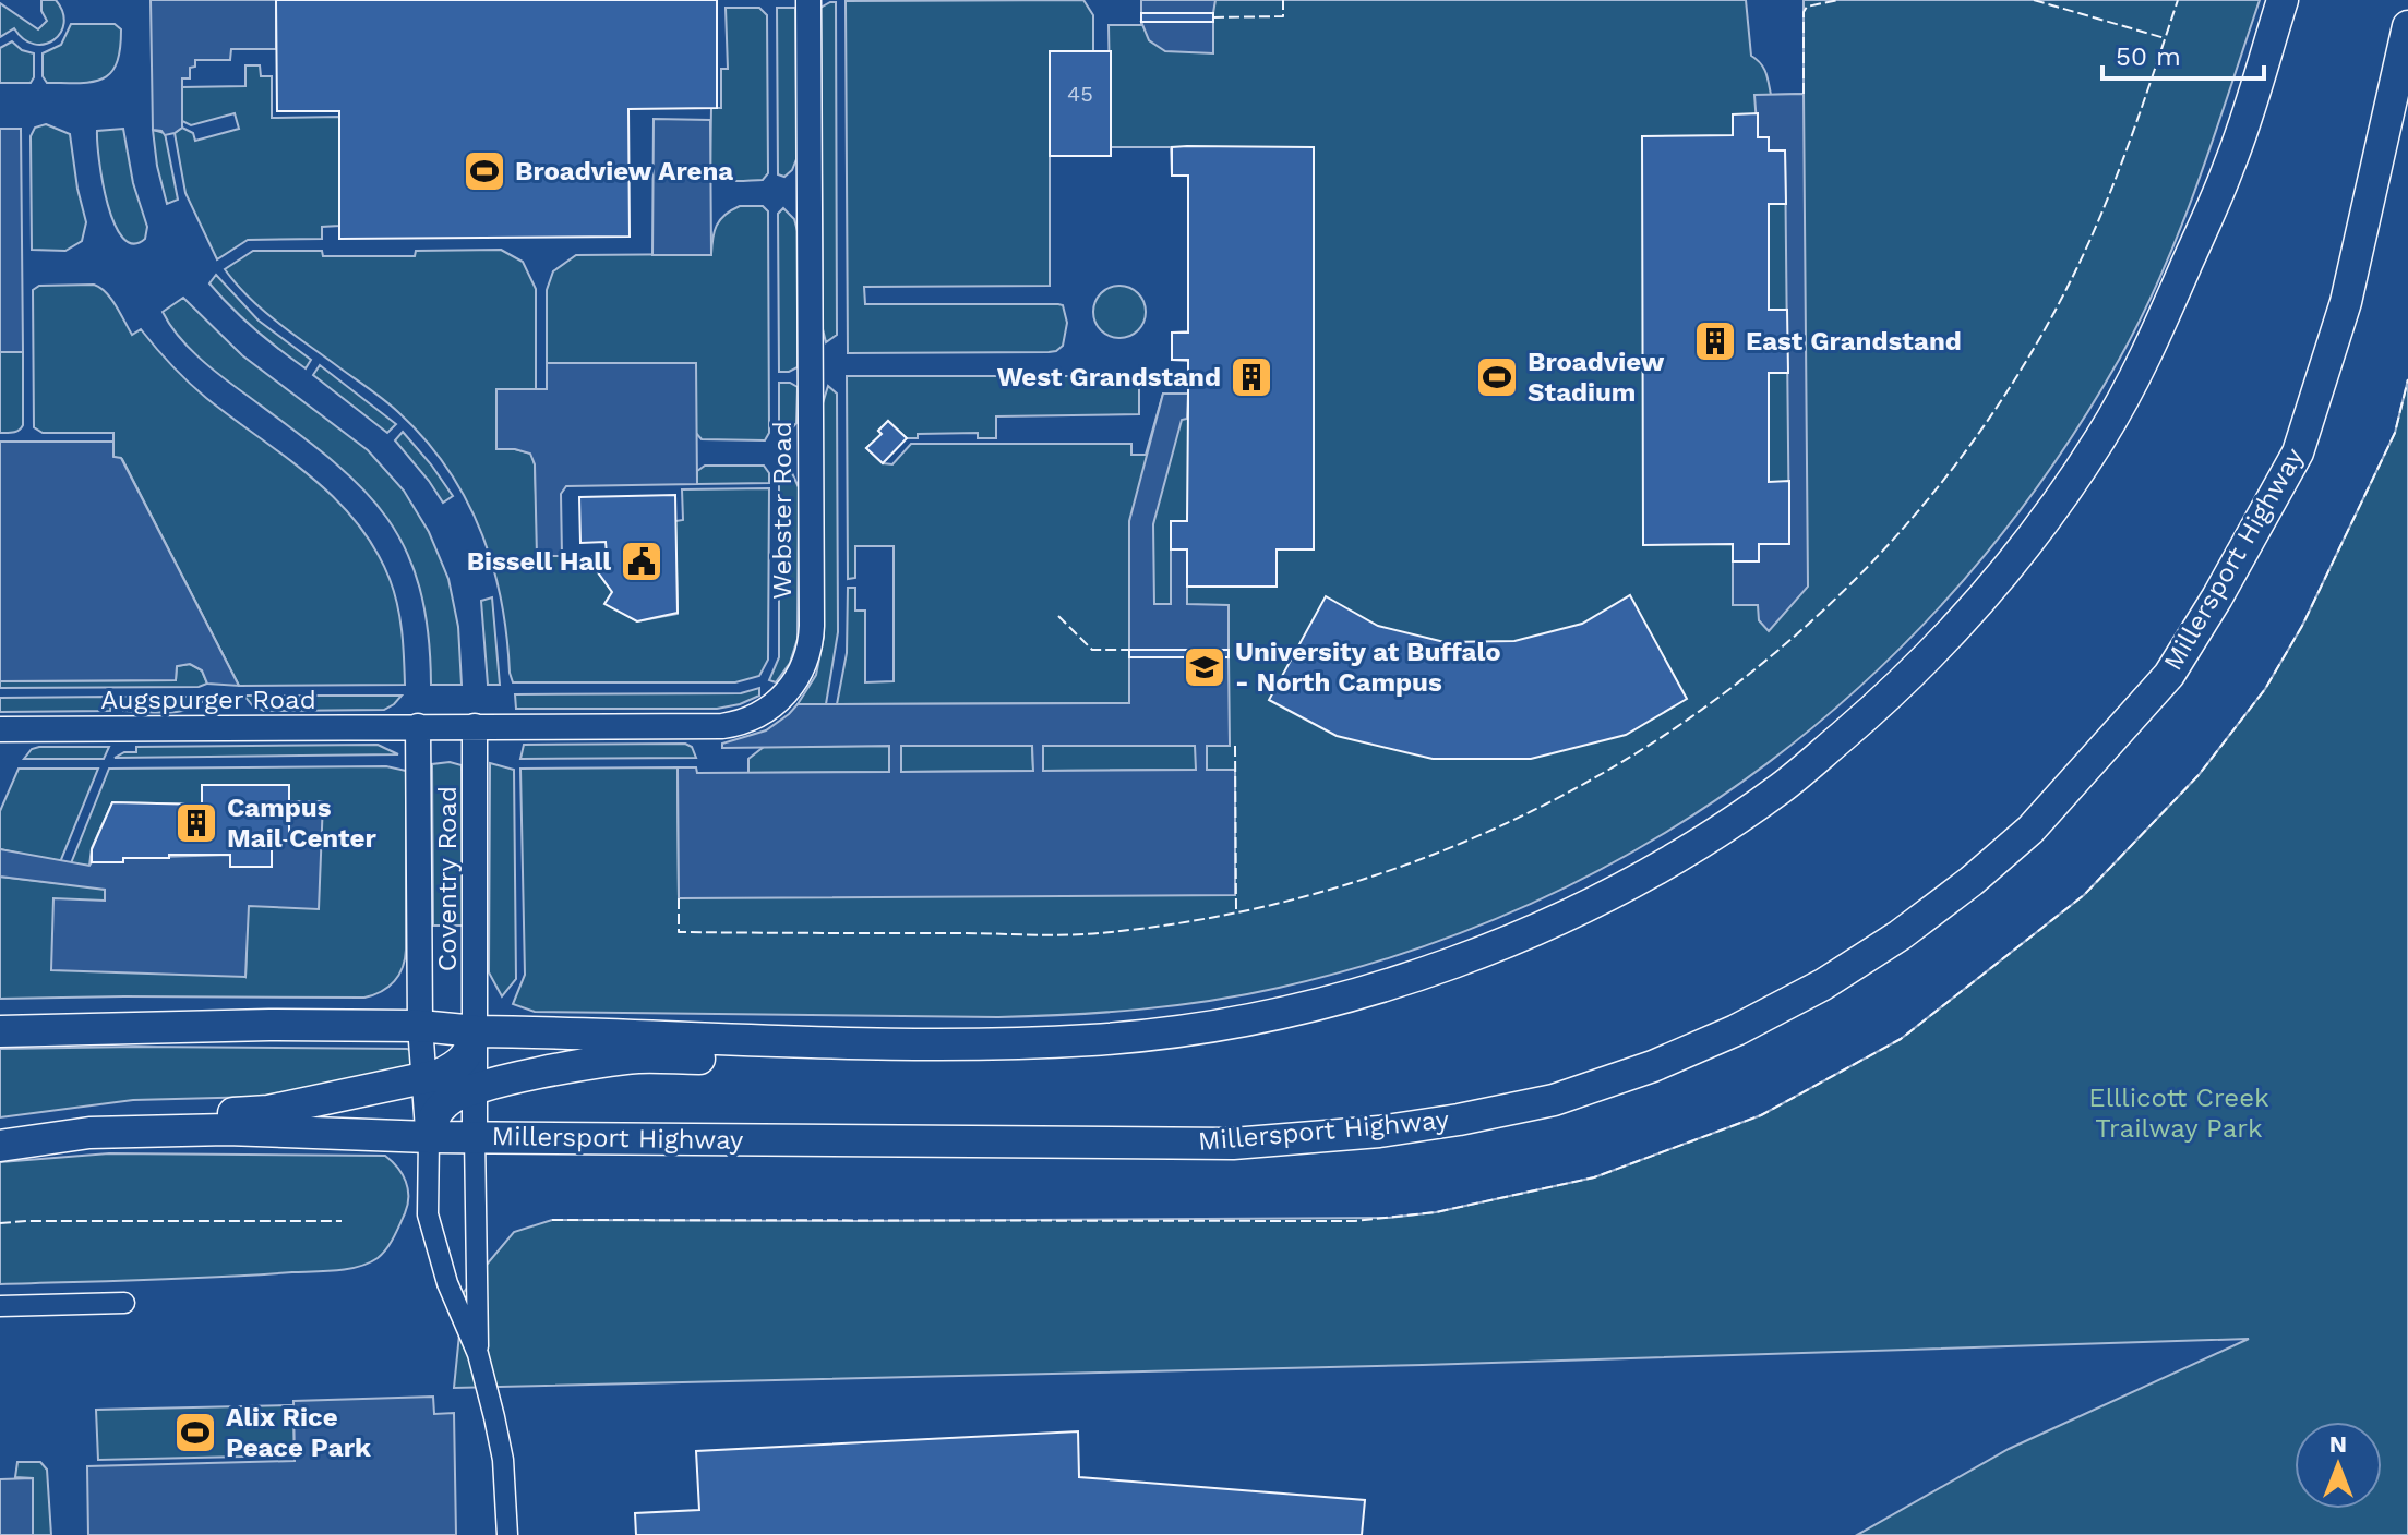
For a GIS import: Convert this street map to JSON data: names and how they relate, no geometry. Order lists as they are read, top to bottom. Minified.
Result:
{"streets":{"main road":["Millersport Highway"],"street":["Webster Road","Augspurger Road","Coventry Road"]},"crossings":[["Webster Road","Augspurger Road"],["Webster Road","Coventry Road"],["Millersport Highway","Coventry Road"],["Augspurger Road","Coventry Road"]],"parks":["Elllicott Creek Trailway Park"],"places":{"sports":["Broadview Arena","Broadview Stadium","Alix Rice Peace Park"],"building":["East Grandstand","West Grandstand","Campus Mail Center"],"public building":["Bissell Hall"],"school or university":["University at Buffalo - North Campus"]},"house_numbers":["45"],"scale_bar":"50 m","north":"top"}
